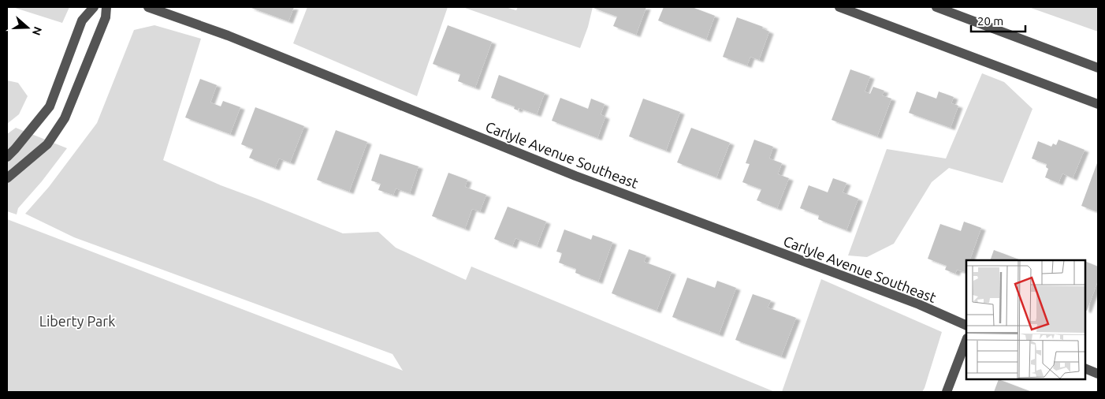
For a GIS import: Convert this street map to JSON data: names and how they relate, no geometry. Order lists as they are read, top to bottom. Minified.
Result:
{"streets":{"street":["Carlyle Avenue Southeast"]},"parks":["Liberty Park"],"scale_bar":"20 m","north":"right"}
